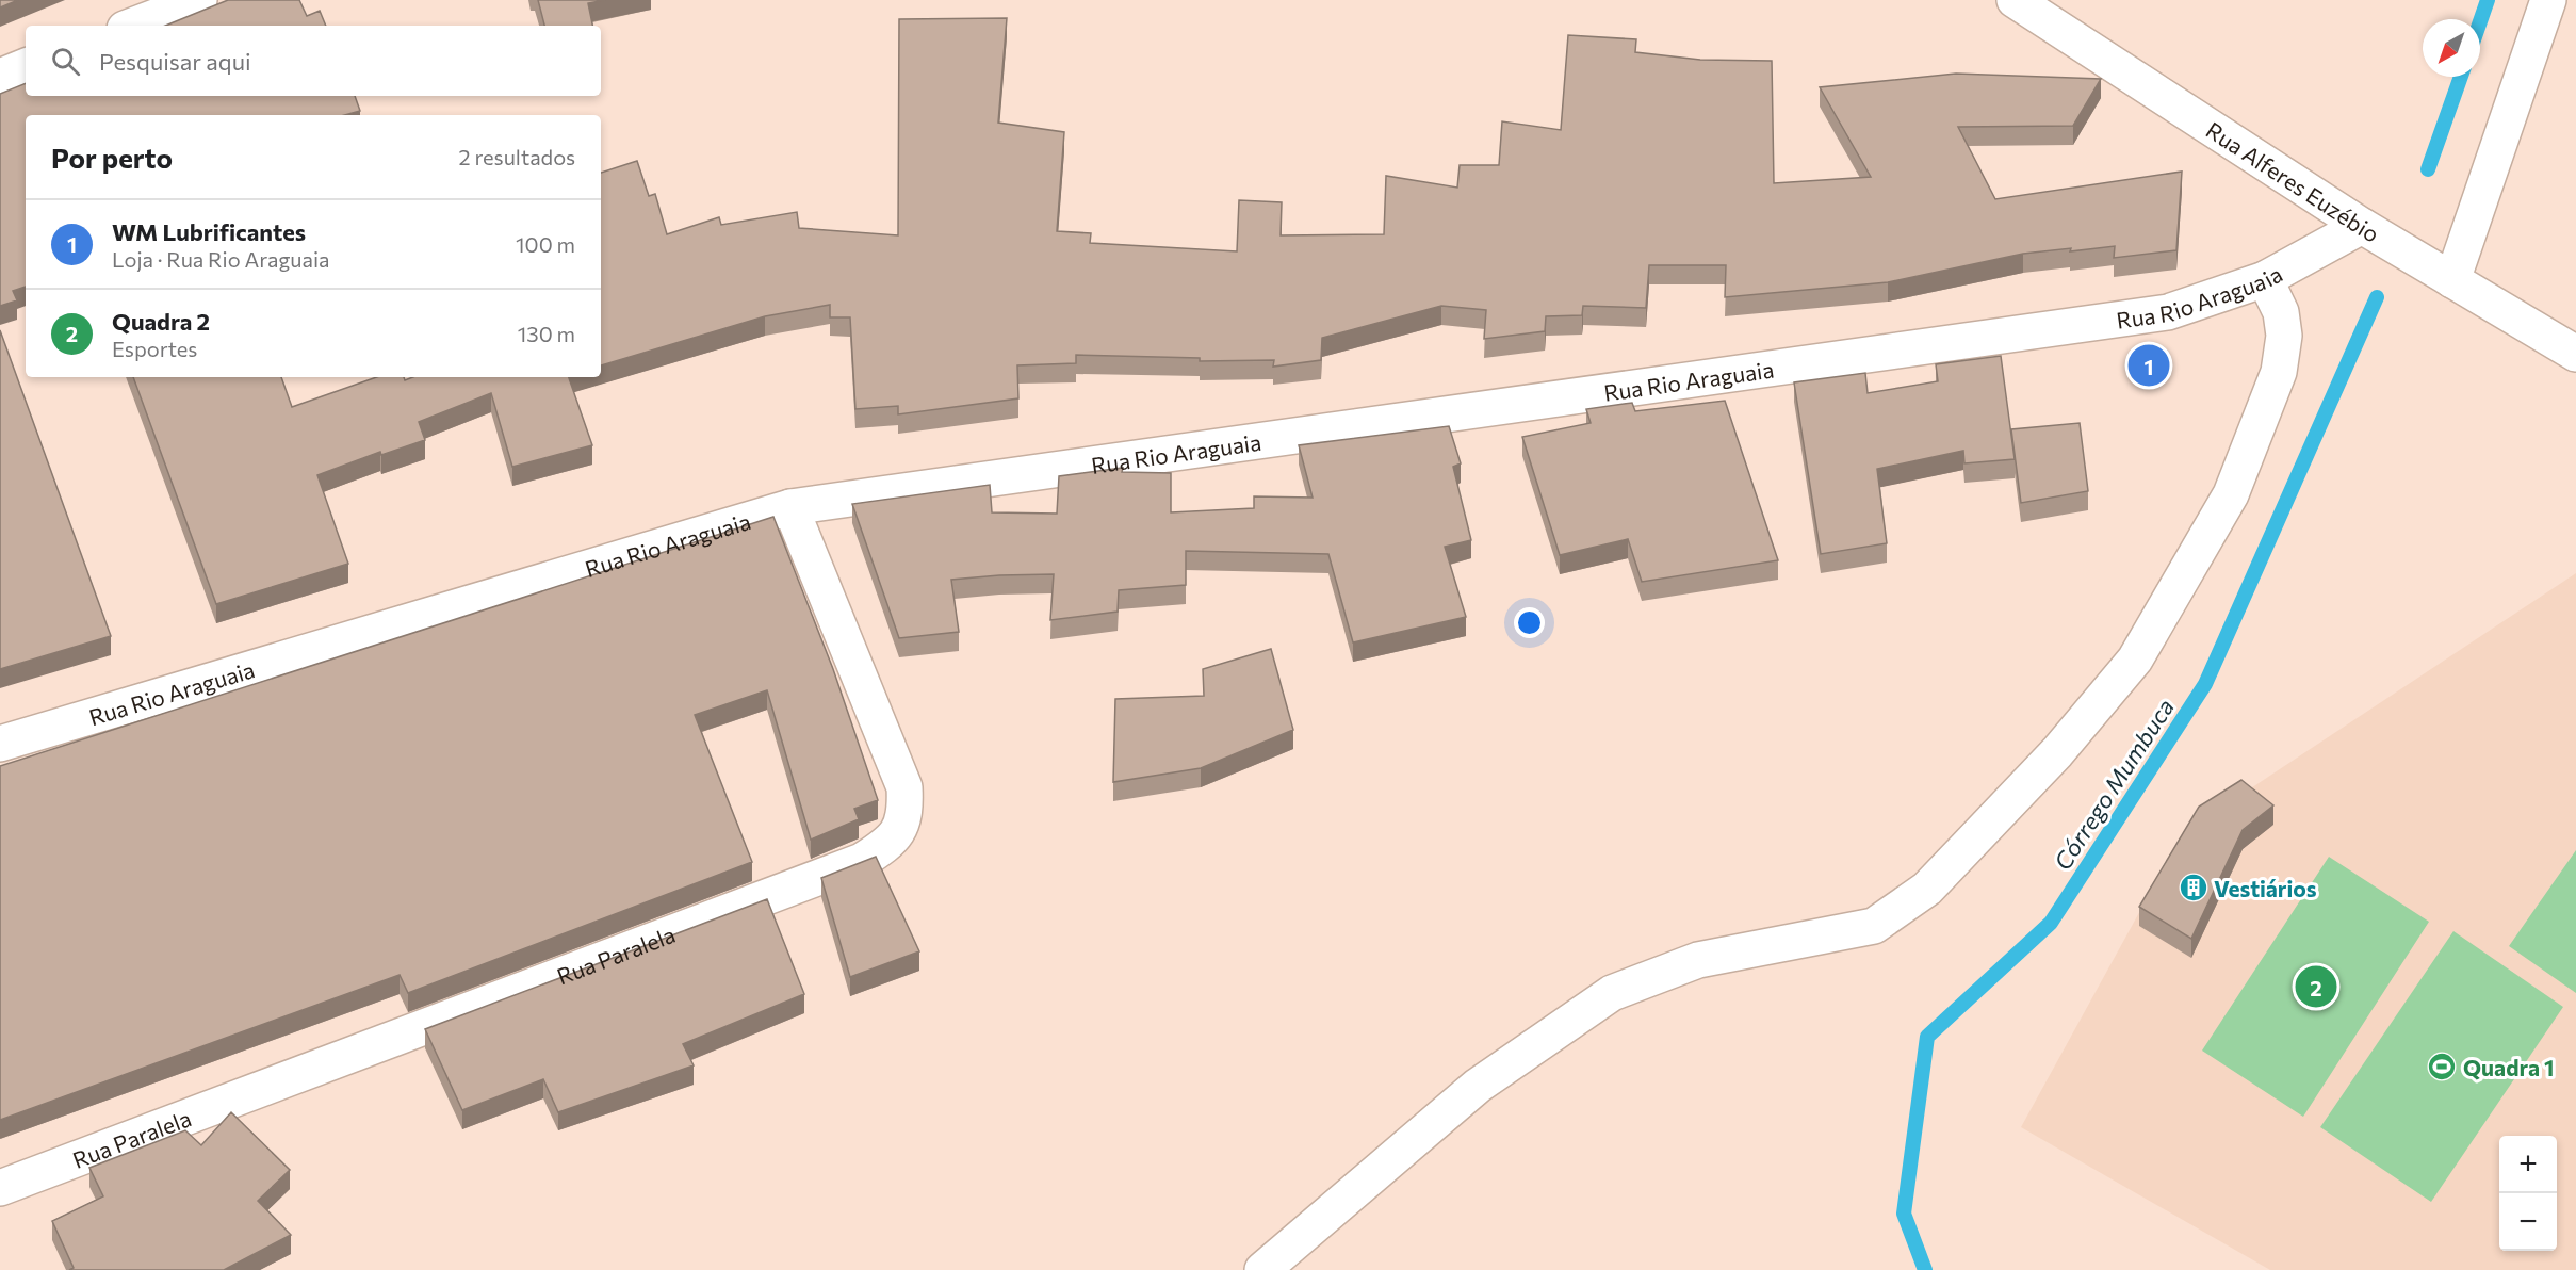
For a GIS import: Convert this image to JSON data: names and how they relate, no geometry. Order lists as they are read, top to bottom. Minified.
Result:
{"streets":{"street":["Rua Alferes Euzébio","Rua Rio Araguaia","Rua Paralela"]},"crossings":[["Rua Alferes Euzébio","Rua Rio Araguaia"],["Rua Rio Araguaia","Rua Paralela"]],"water":["Córrego Mumbuca"],"places":{"building":["Vestiários"],"sports":["Quadra 1"]},"north":"bottom left","page":{"search":"Pesquisar aqui","heading":["Por perto","2 resultados"],"list":[{"mark":"1","name":"WM Lubrificantes","note":"Loja · Rua Rio Araguaia","value":"100 m"},{"mark":"2","name":"Quadra 2","note":"Esportes","value":"130 m"}],"pins":["1","2"],"map_buttons":["+","−"]}}
